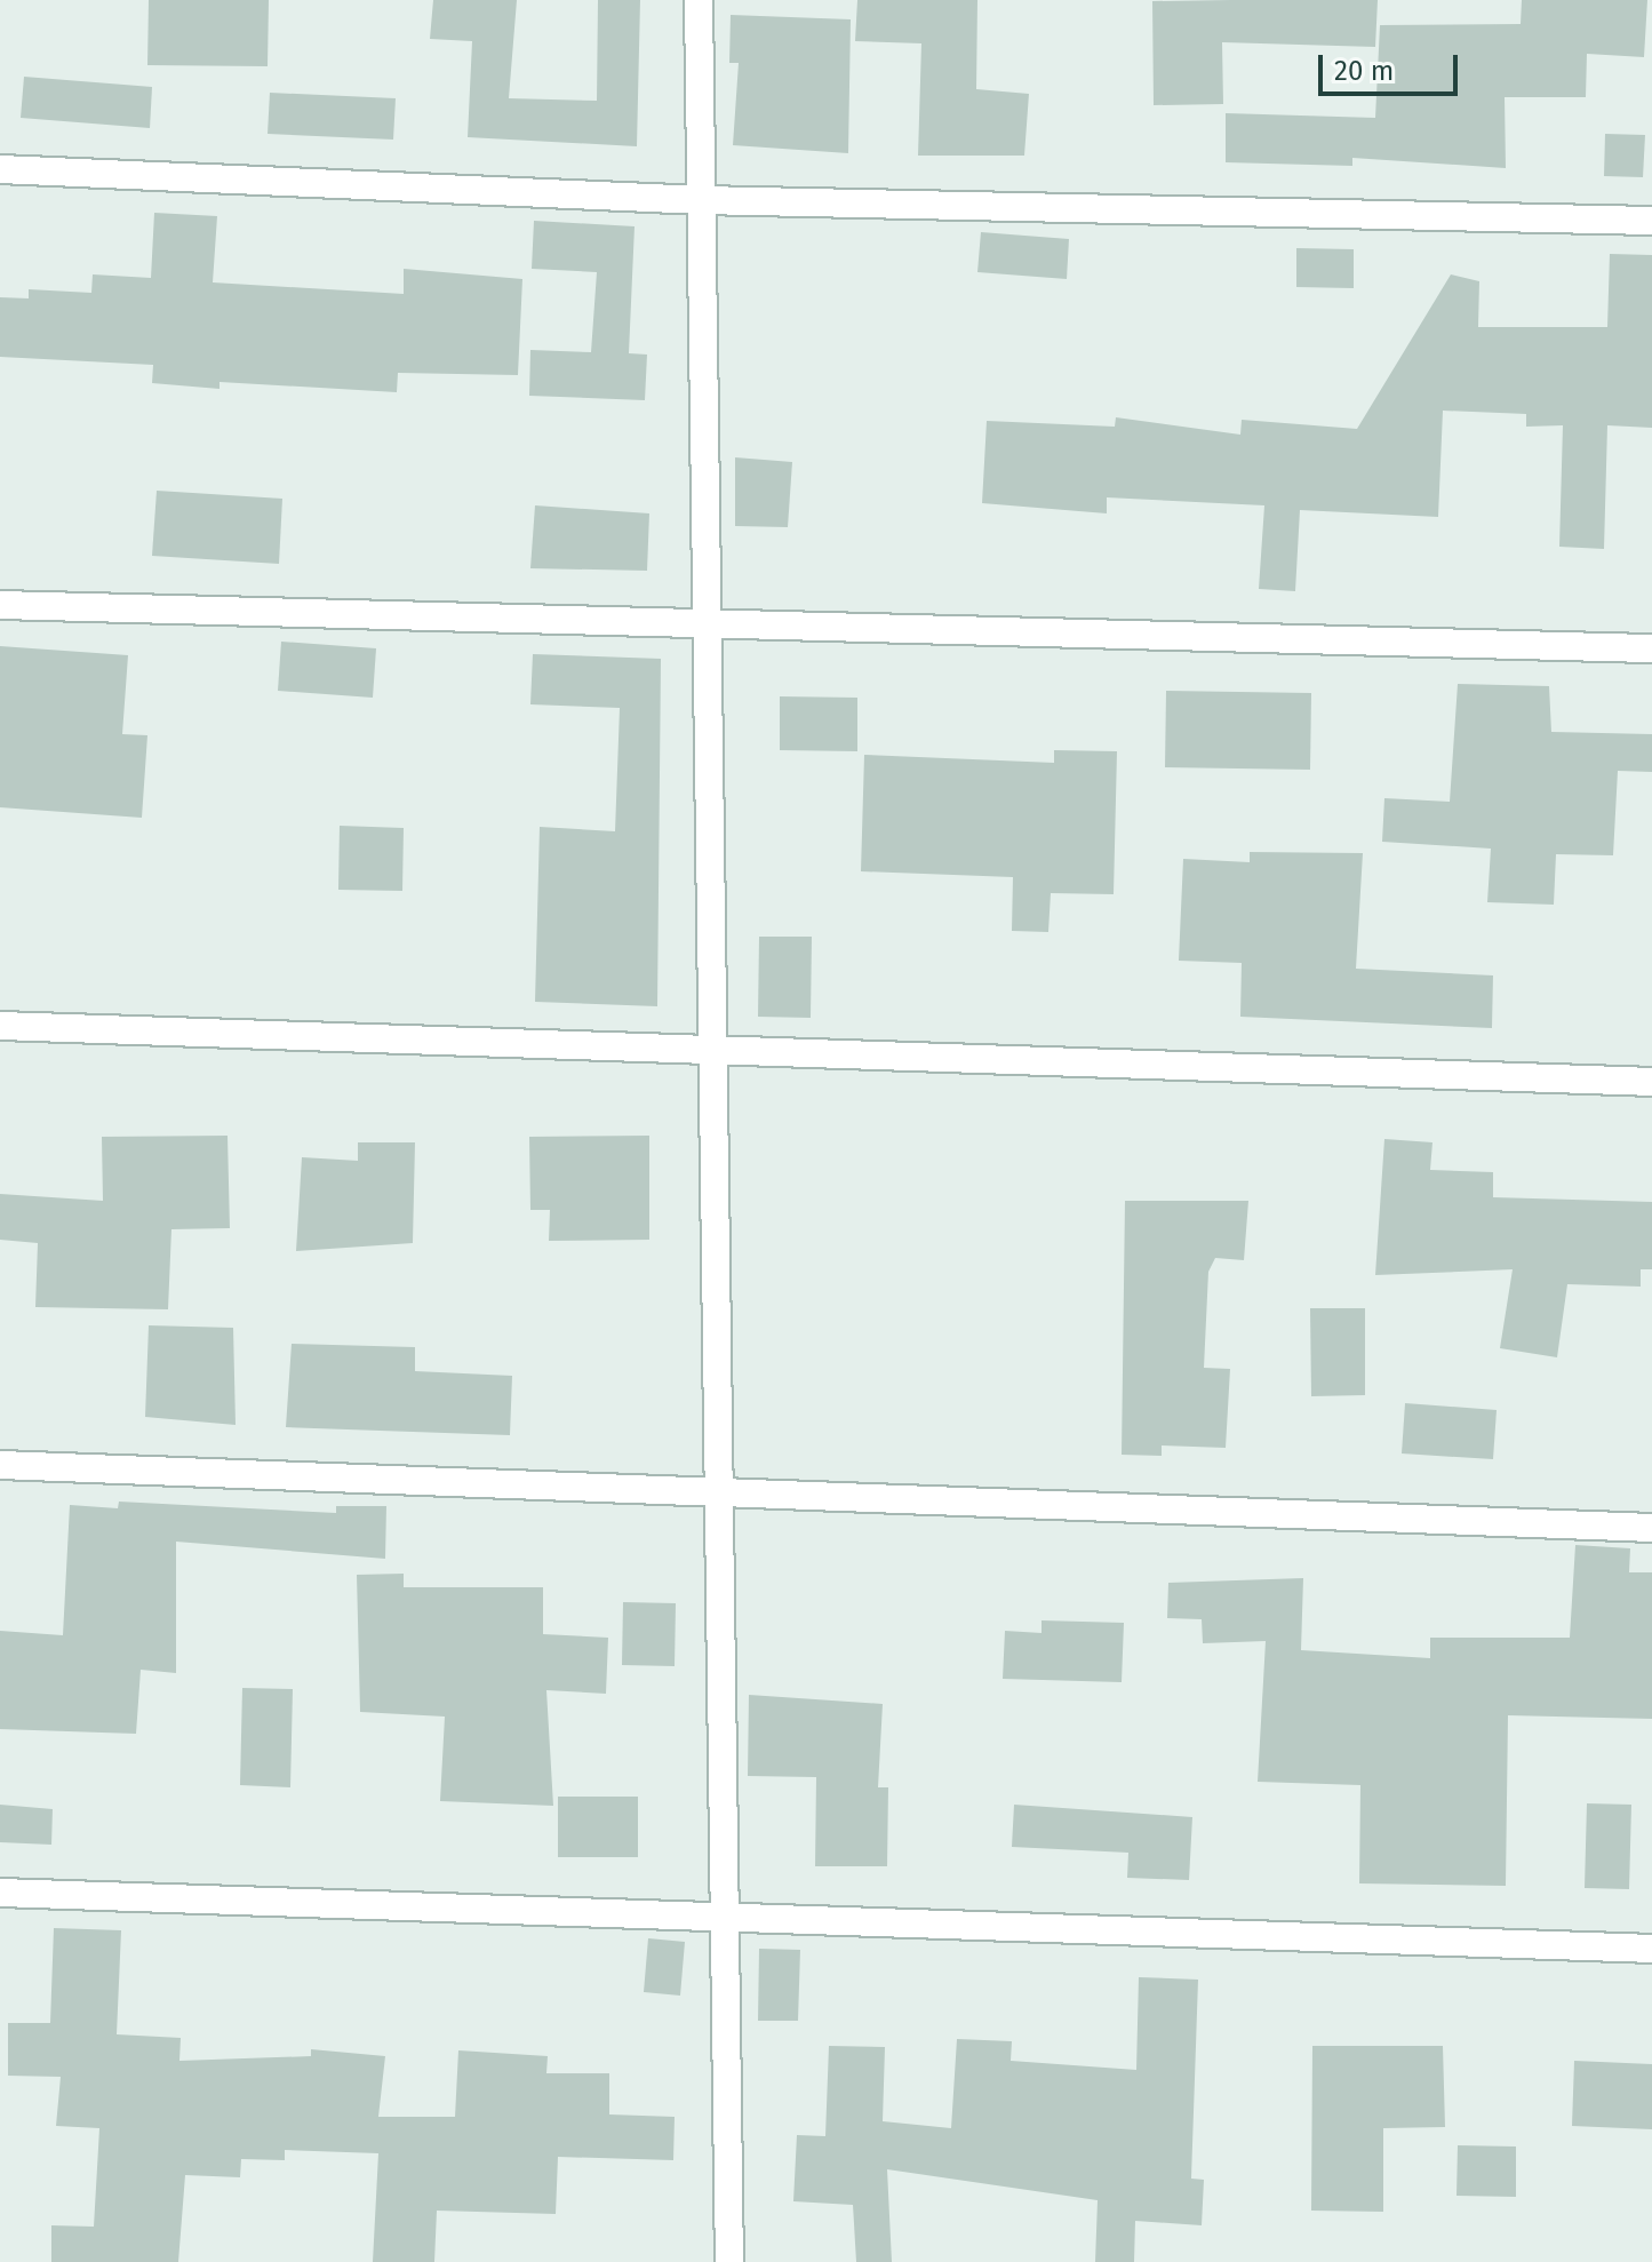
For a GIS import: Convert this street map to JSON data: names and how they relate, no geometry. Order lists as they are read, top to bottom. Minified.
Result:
{"scale_bar":"20 m"}
